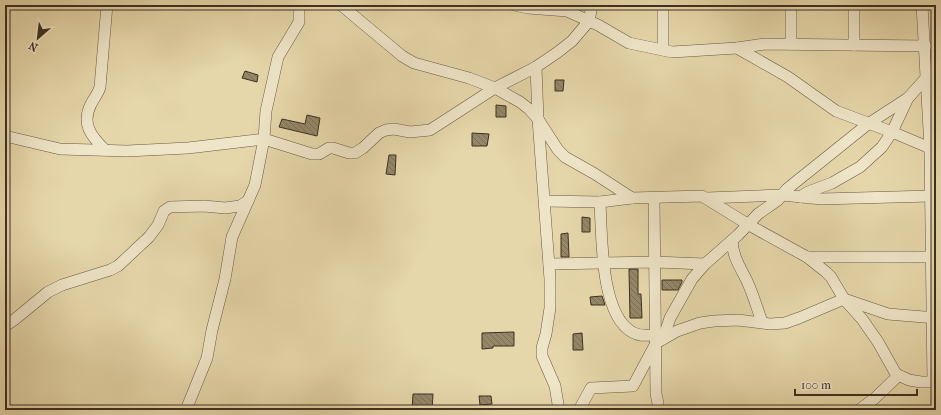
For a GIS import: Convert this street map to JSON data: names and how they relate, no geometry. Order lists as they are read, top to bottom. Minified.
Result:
{"scale_bar":"100 m","north":"bottom left"}
